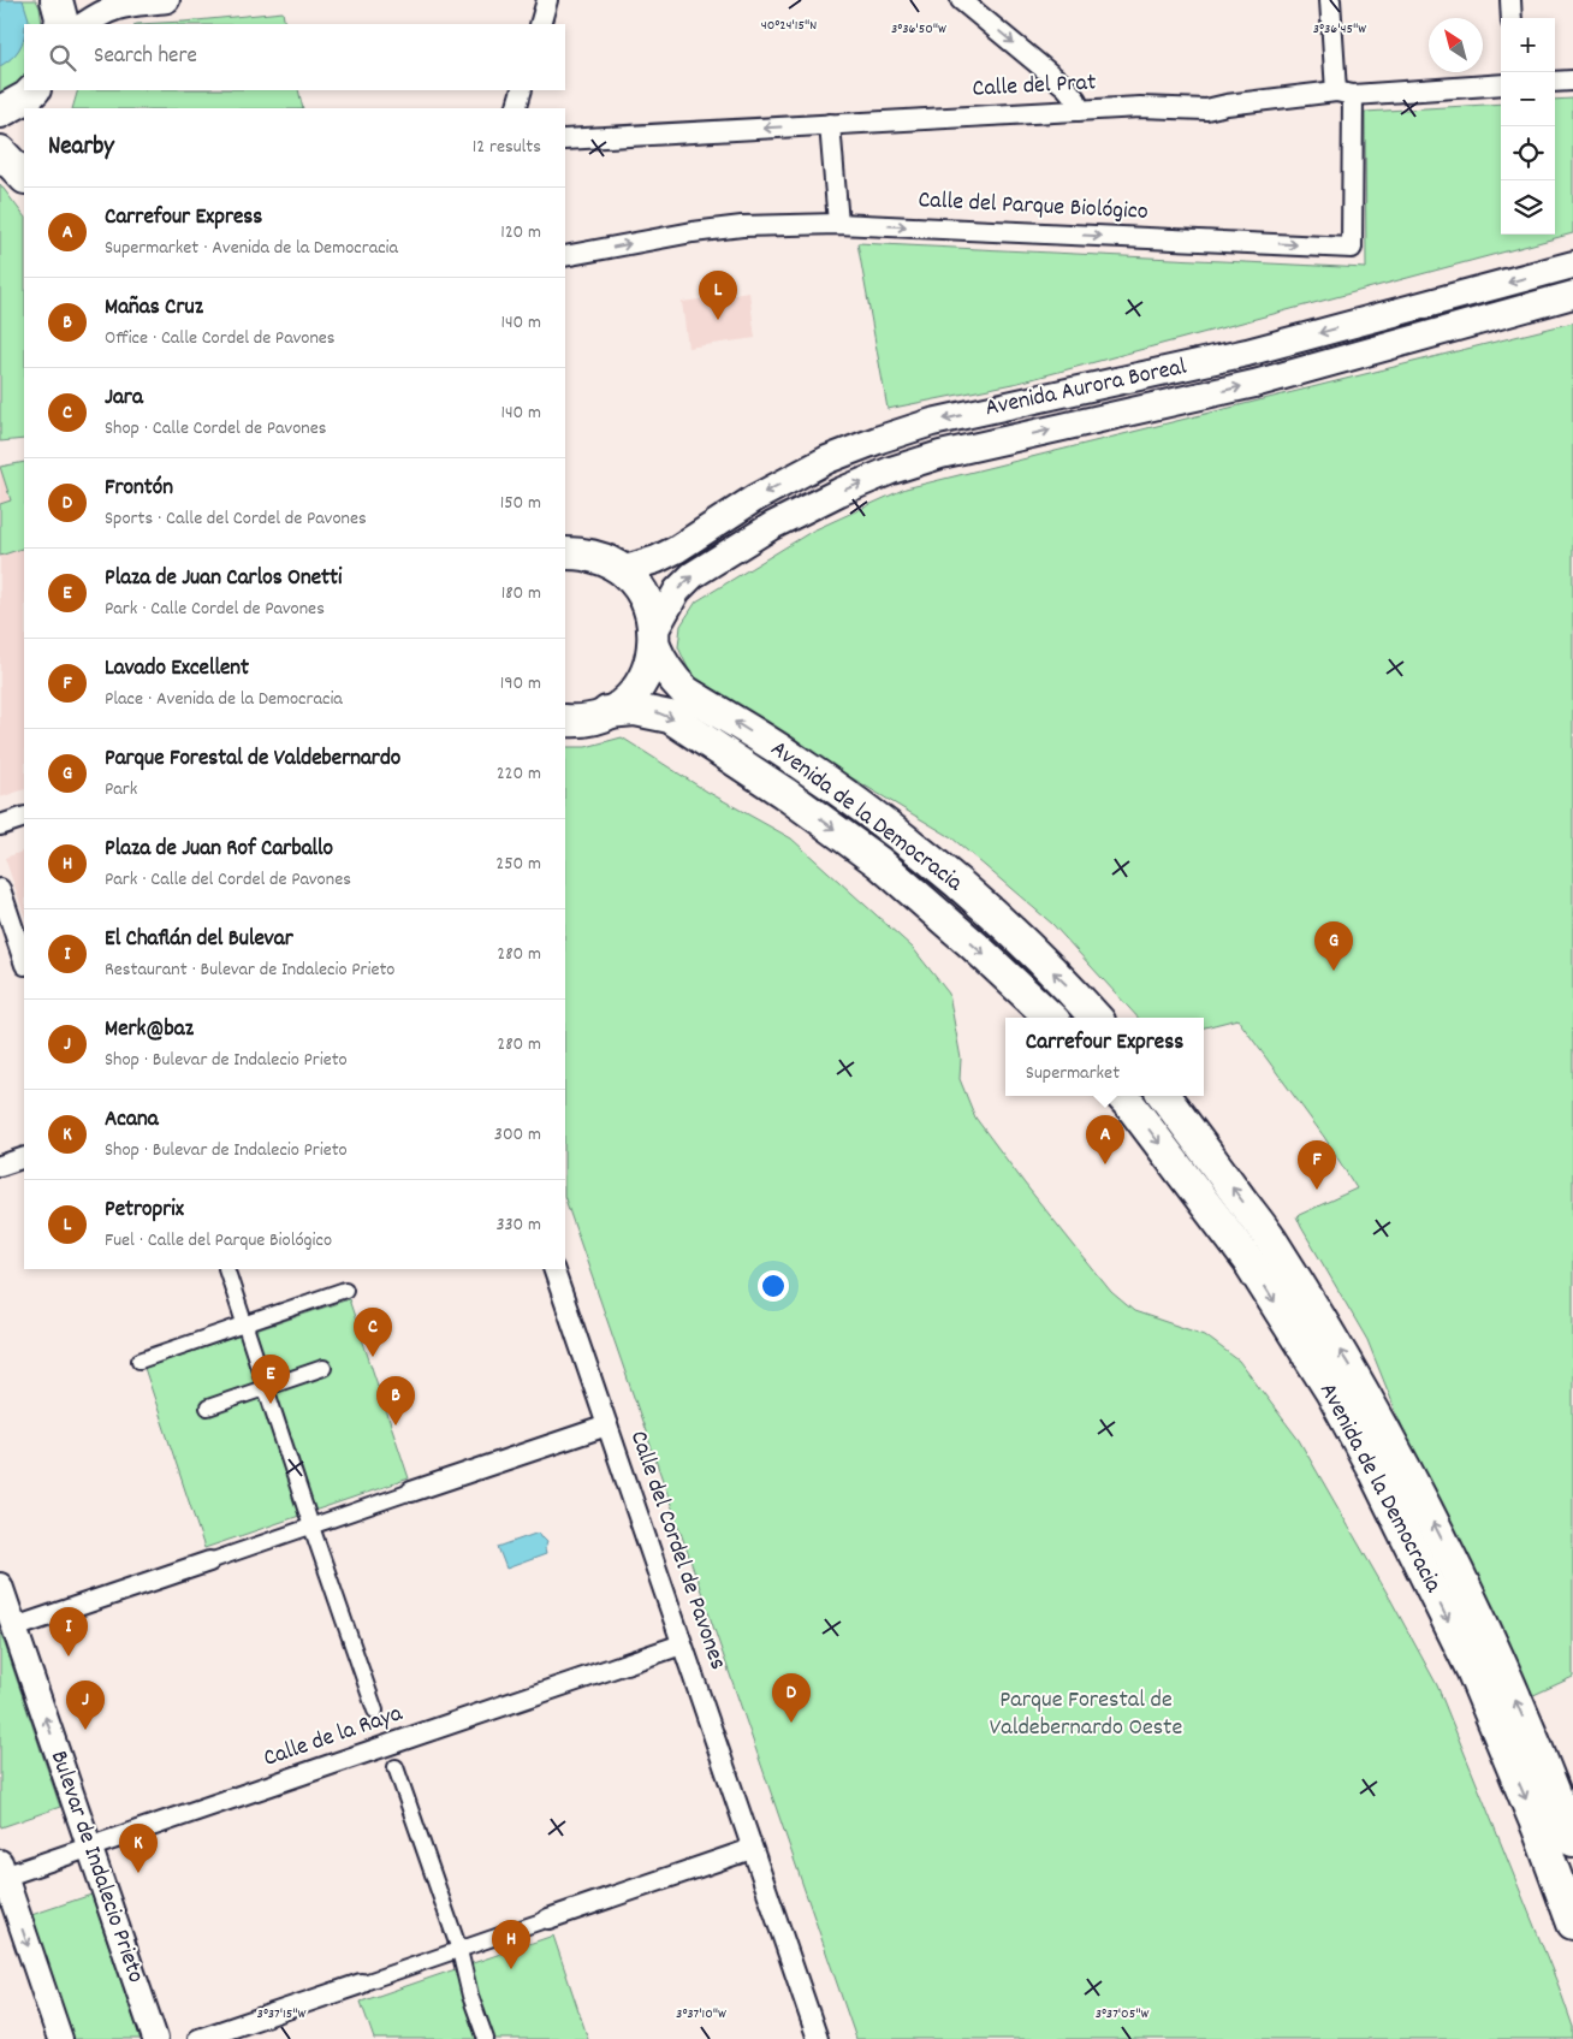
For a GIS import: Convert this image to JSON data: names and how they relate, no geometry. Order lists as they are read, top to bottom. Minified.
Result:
{"streets":{"main road":["Avenida Aurora Boreal","Avenida de la Democracia"],"street":["Calle del Prat","Calle del Parque Biológico","Calle del Cordel de Pavones","Calle de la Raya","Bulevar de Indalecio Prieto"]},"crossings":[["Calle del Prat","Calle del Parque Biológico"],["Avenida Aurora Boreal","Avenida de la Democracia"],["Calle del Cordel de Pavones","Calle de la Raya"],["Calle de la Raya","Bulevar de Indalecio Prieto"]],"one_way":["Calle del Parque Biológico","Bulevar de Indalecio Prieto"],"parks":["Parque Forestal de Valdebernardo Oeste"],"north":"top left","page":{"map_buttons":["+","−"],"search":"Search here","heading":["Nearby","12 results"],"list":[{"mark":"A","name":"Carrefour Express","note":"Supermarket · Avenida de la Democracia","value":"120 m"},{"mark":"B","name":"Mañas Cruz","note":"Office · Calle Cordel de Pavones","value":"140 m"},{"mark":"C","name":"Jara","note":"Shop · Calle Cordel de Pavones","value":"140 m"},{"mark":"D","name":"Frontón","note":"Sports · Calle del Cordel de Pavones","value":"150 m"},{"mark":"E","name":"Plaza de Juan Carlos Onetti","note":"Park · Calle Cordel de Pavones","value":"180 m"},{"mark":"F","name":"Lavado Excellent","note":"Place · Avenida de la Democracia","value":"190 m"},{"mark":"G","name":"Parque Forestal de Valdebernardo","note":"Park","value":"220 m"},{"mark":"H","name":"Plaza de Juan Rof Carballo","note":"Park · Calle del Cordel de Pavones","value":"250 m"},{"mark":"I","name":"El Chaflán del Bulevar","note":"Restaurant · Bulevar de Indalecio Prieto","value":"280 m"},{"mark":"J","name":"Merk@baz","note":"Shop · Bulevar de Indalecio Prieto","value":"280 m"},{"mark":"K","name":"Acana","note":"Shop · Bulevar de Indalecio Prieto","value":"300 m"},{"mark":"L","name":"Petroprix","note":"Fuel · Calle del Parque Biológico","value":"330 m"}],"pins":["L","G","A","F","C","E","B","I","D","J","K","H"],"popup":["Carrefour Express","Supermarket"]},"coordinates":["40°24'15\"N","3°36'50\"W","3°36'45\"W","3°37'15\"W","3°37'10\"W","3°37'05\"W"]}
